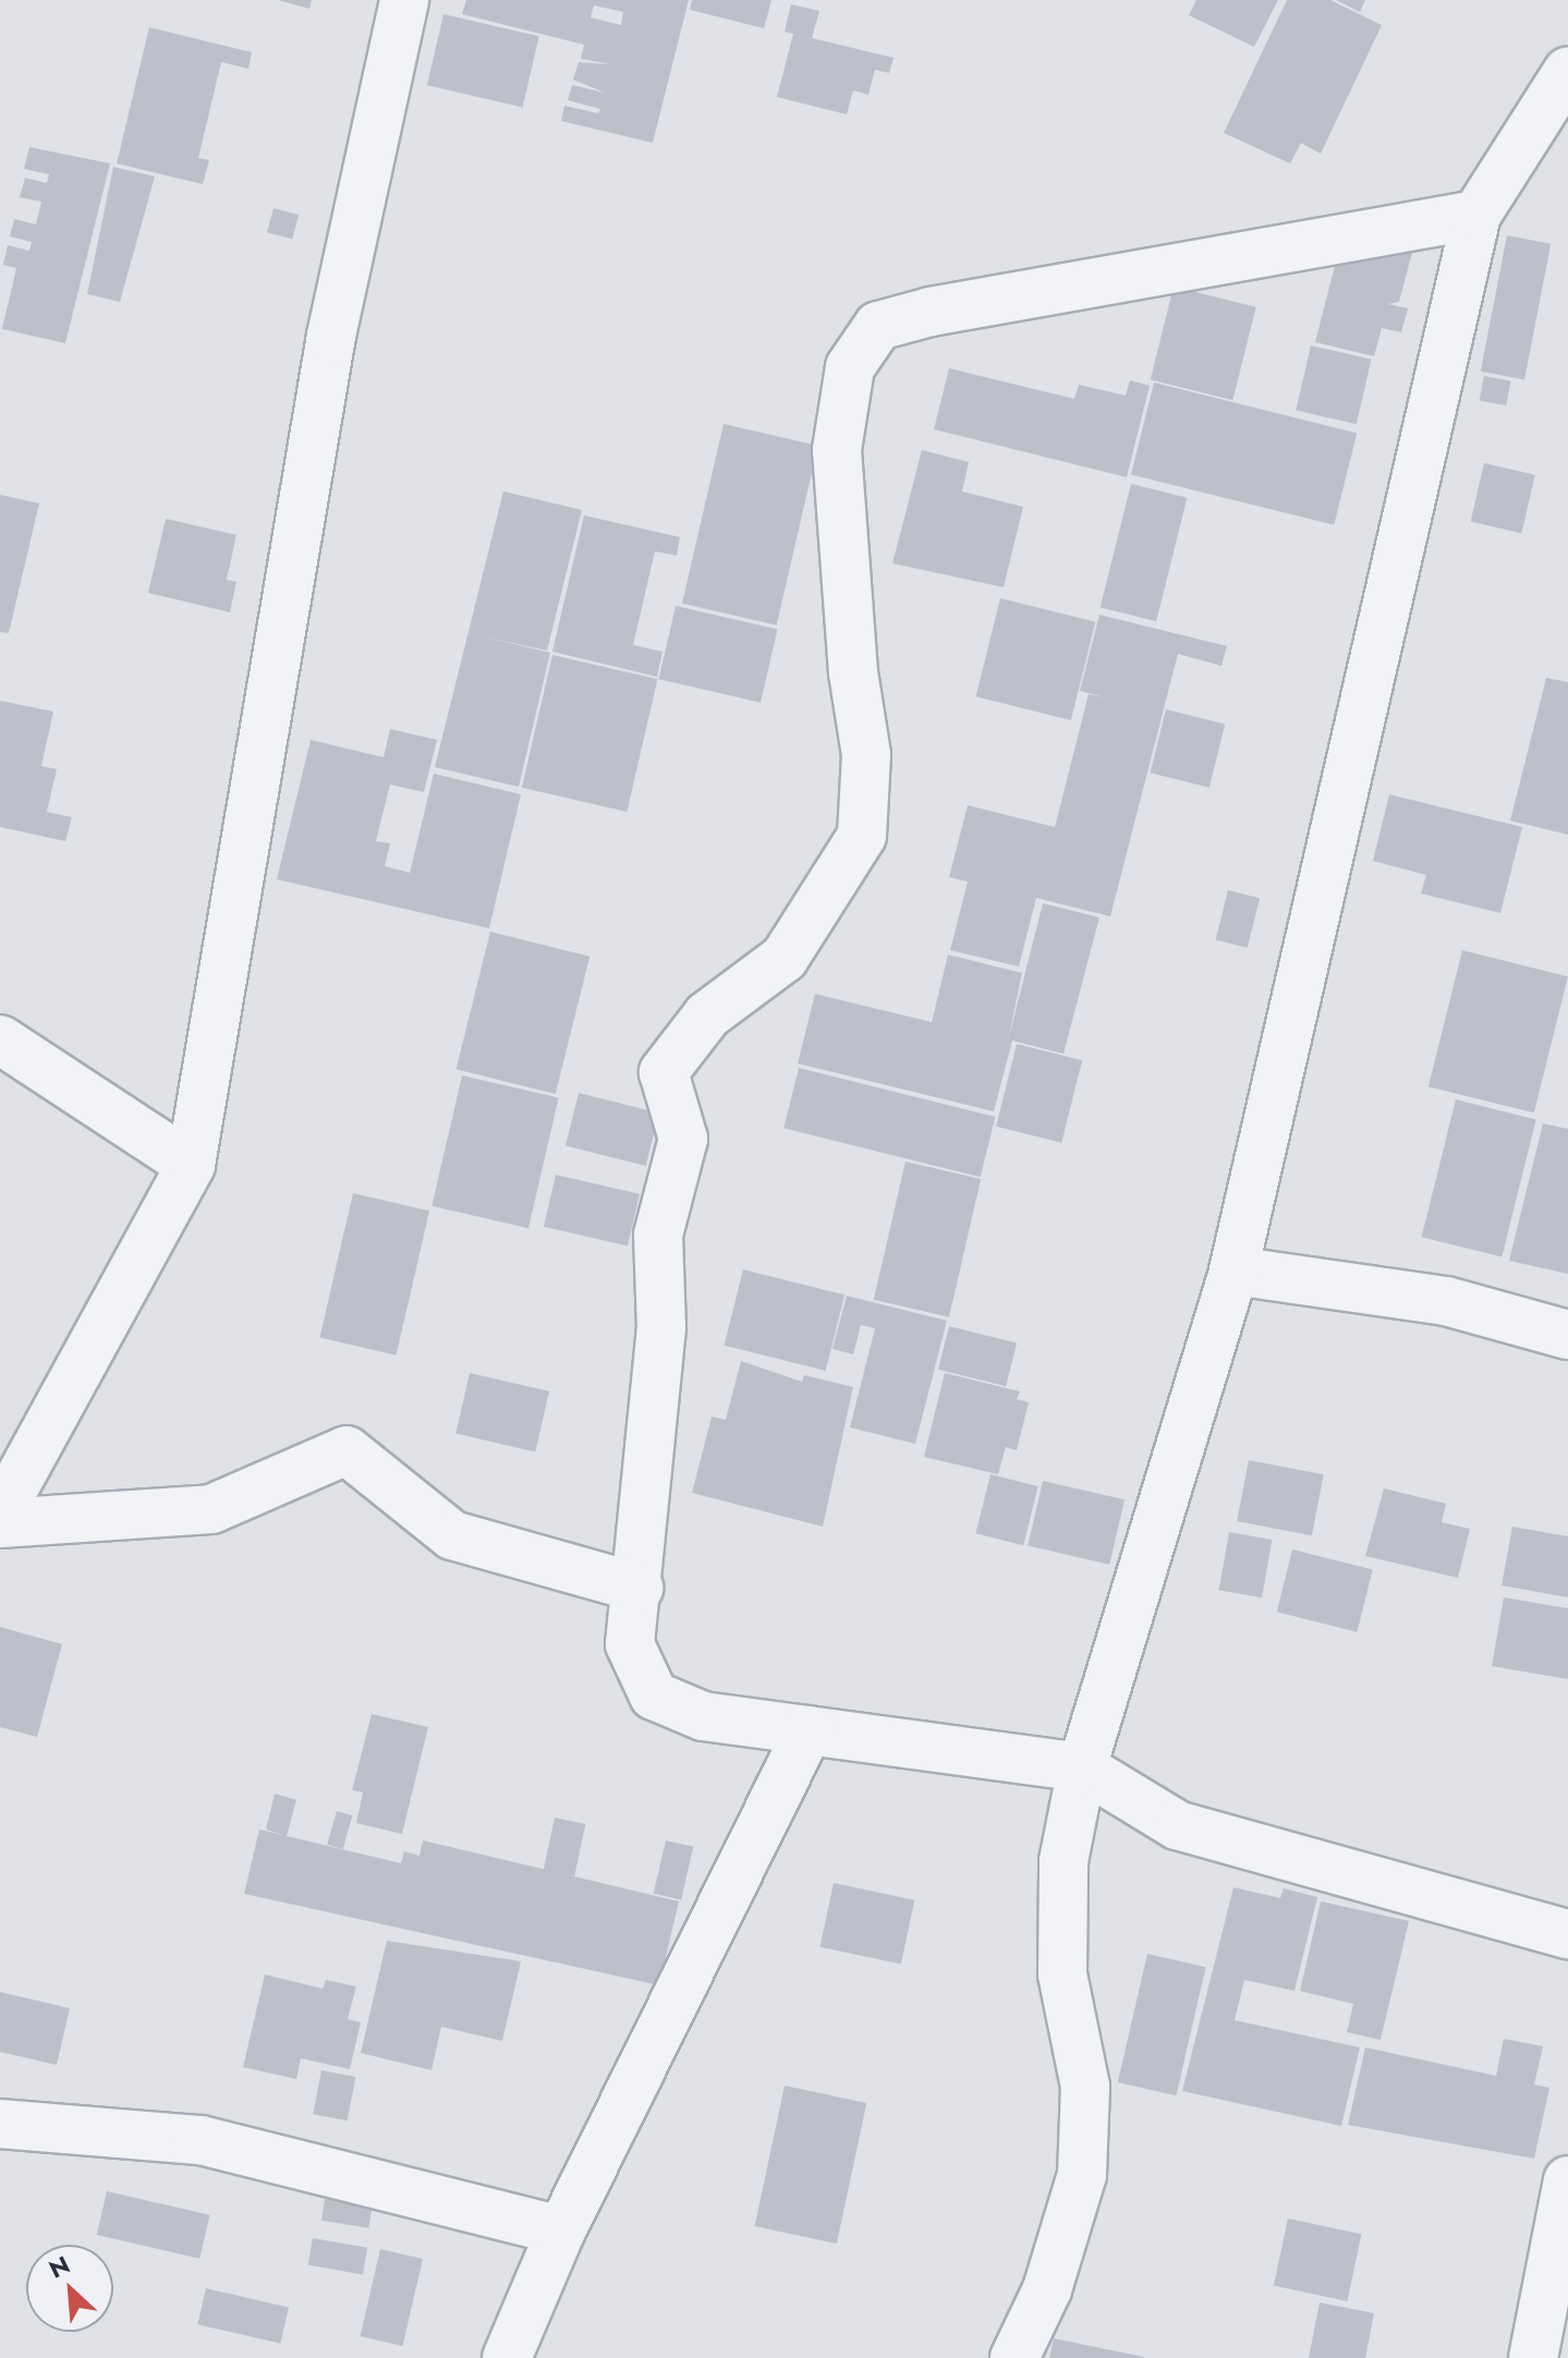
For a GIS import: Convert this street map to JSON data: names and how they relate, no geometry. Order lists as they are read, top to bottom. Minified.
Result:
{"north":"top left"}
